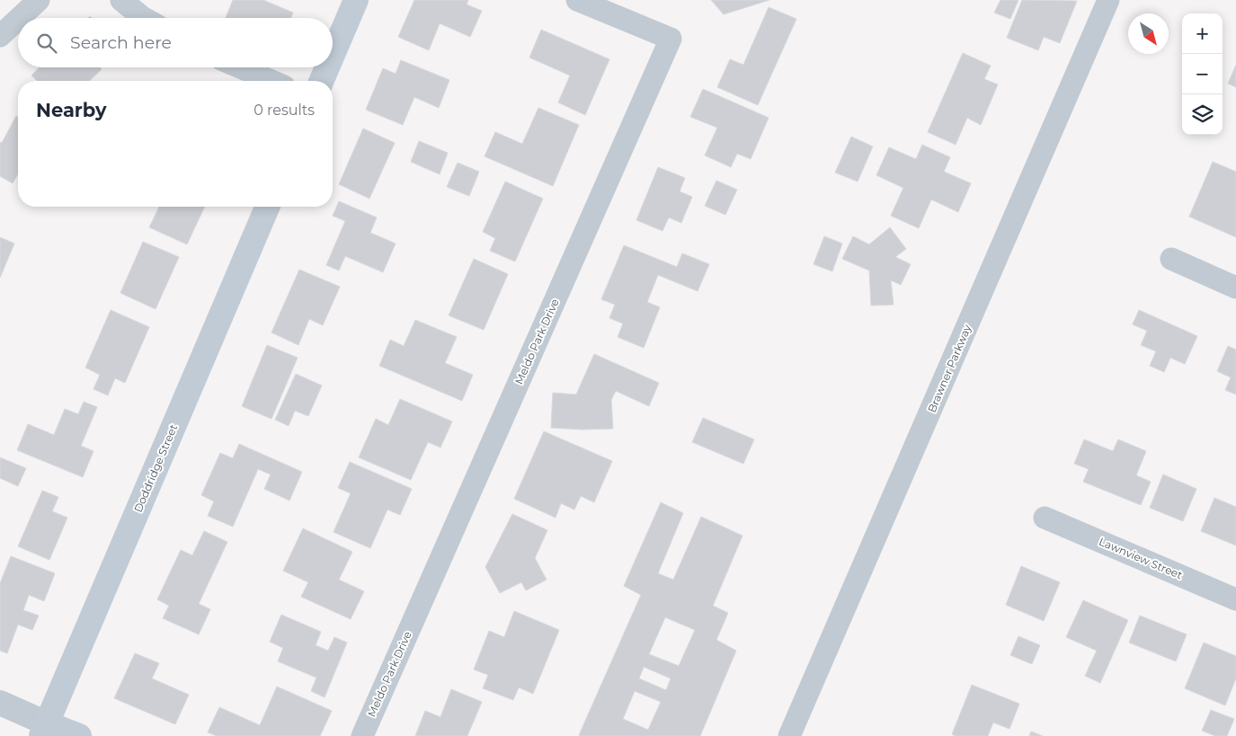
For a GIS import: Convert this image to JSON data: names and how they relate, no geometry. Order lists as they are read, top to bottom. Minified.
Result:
{"streets":{"main road":["Doddridge Street"],"street":["Meldo Park Drive","Brawner Parkway","Lawnview Street"]},"north":"bottom right","page":{"map_buttons":["+","−"],"search":"Search here","heading":["Nearby","0 results"]}}
